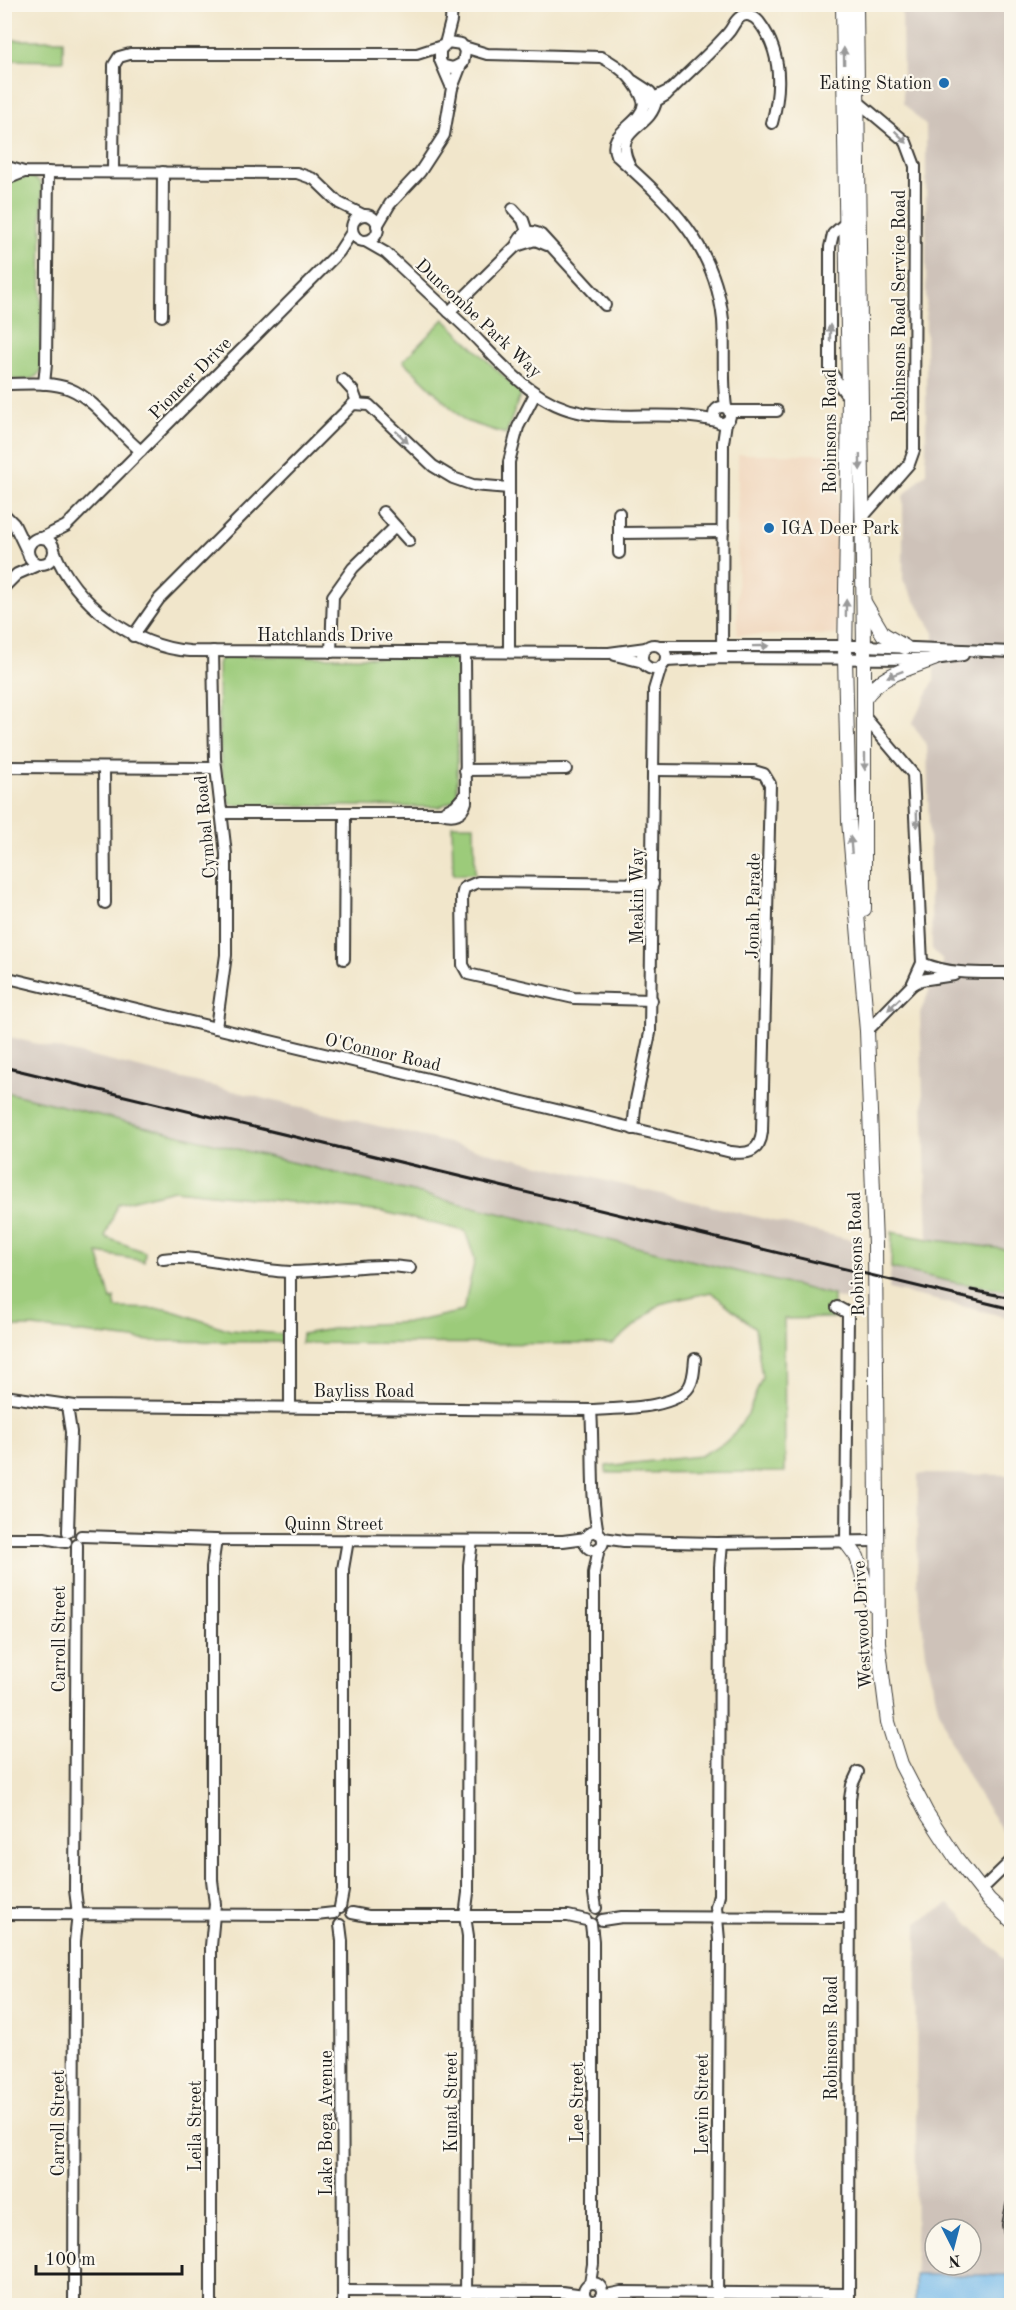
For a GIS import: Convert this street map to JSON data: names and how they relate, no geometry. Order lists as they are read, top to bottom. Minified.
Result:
{"streets":{"main road":["Robinsons Road","Westwood Drive"],"street":["Robinsons Road Service Road","Duncombe Park Way","Pioneer Drive","Hatchlands Drive","Cymbal Road","Meakin Way","Jonah Parade","O'Connor Road","Bayliss Road","Quinn Street","Carroll Street","Kunat Street","Lee Street","Lewin Street","Lake Boga Avenue","Leila Street"]},"crossings":[["Robinsons Road Service Road","Robinsons Road"],["Duncombe Park Way","Pioneer Drive"],["Pioneer Drive","Hatchlands Drive"],["Robinsons Road","Quinn Street"],["Robinsons Road","Westwood Drive"],["Hatchlands Drive","Cymbal Road"],["Hatchlands Drive","Meakin Way"],["Cymbal Road","O'Connor Road"],["Meakin Way","Jonah Parade"],["Meakin Way","O'Connor Road"],["Jonah Parade","O'Connor Road"],["Bayliss Road","Carroll Street"],["Bayliss Road","Lee Street"],["Quinn Street","Westwood Drive"],["Quinn Street","Carroll Street"],["Quinn Street","Kunat Street"],["Quinn Street","Lee Street"],["Quinn Street","Lewin Street"],["Quinn Street","Lake Boga Avenue"],["Quinn Street","Leila Street"]],"one_way":["Robinsons Road Service Road"],"places":["Eating Station","IGA Deer Park"],"scale_bar":"100 m","north":"bottom"}
